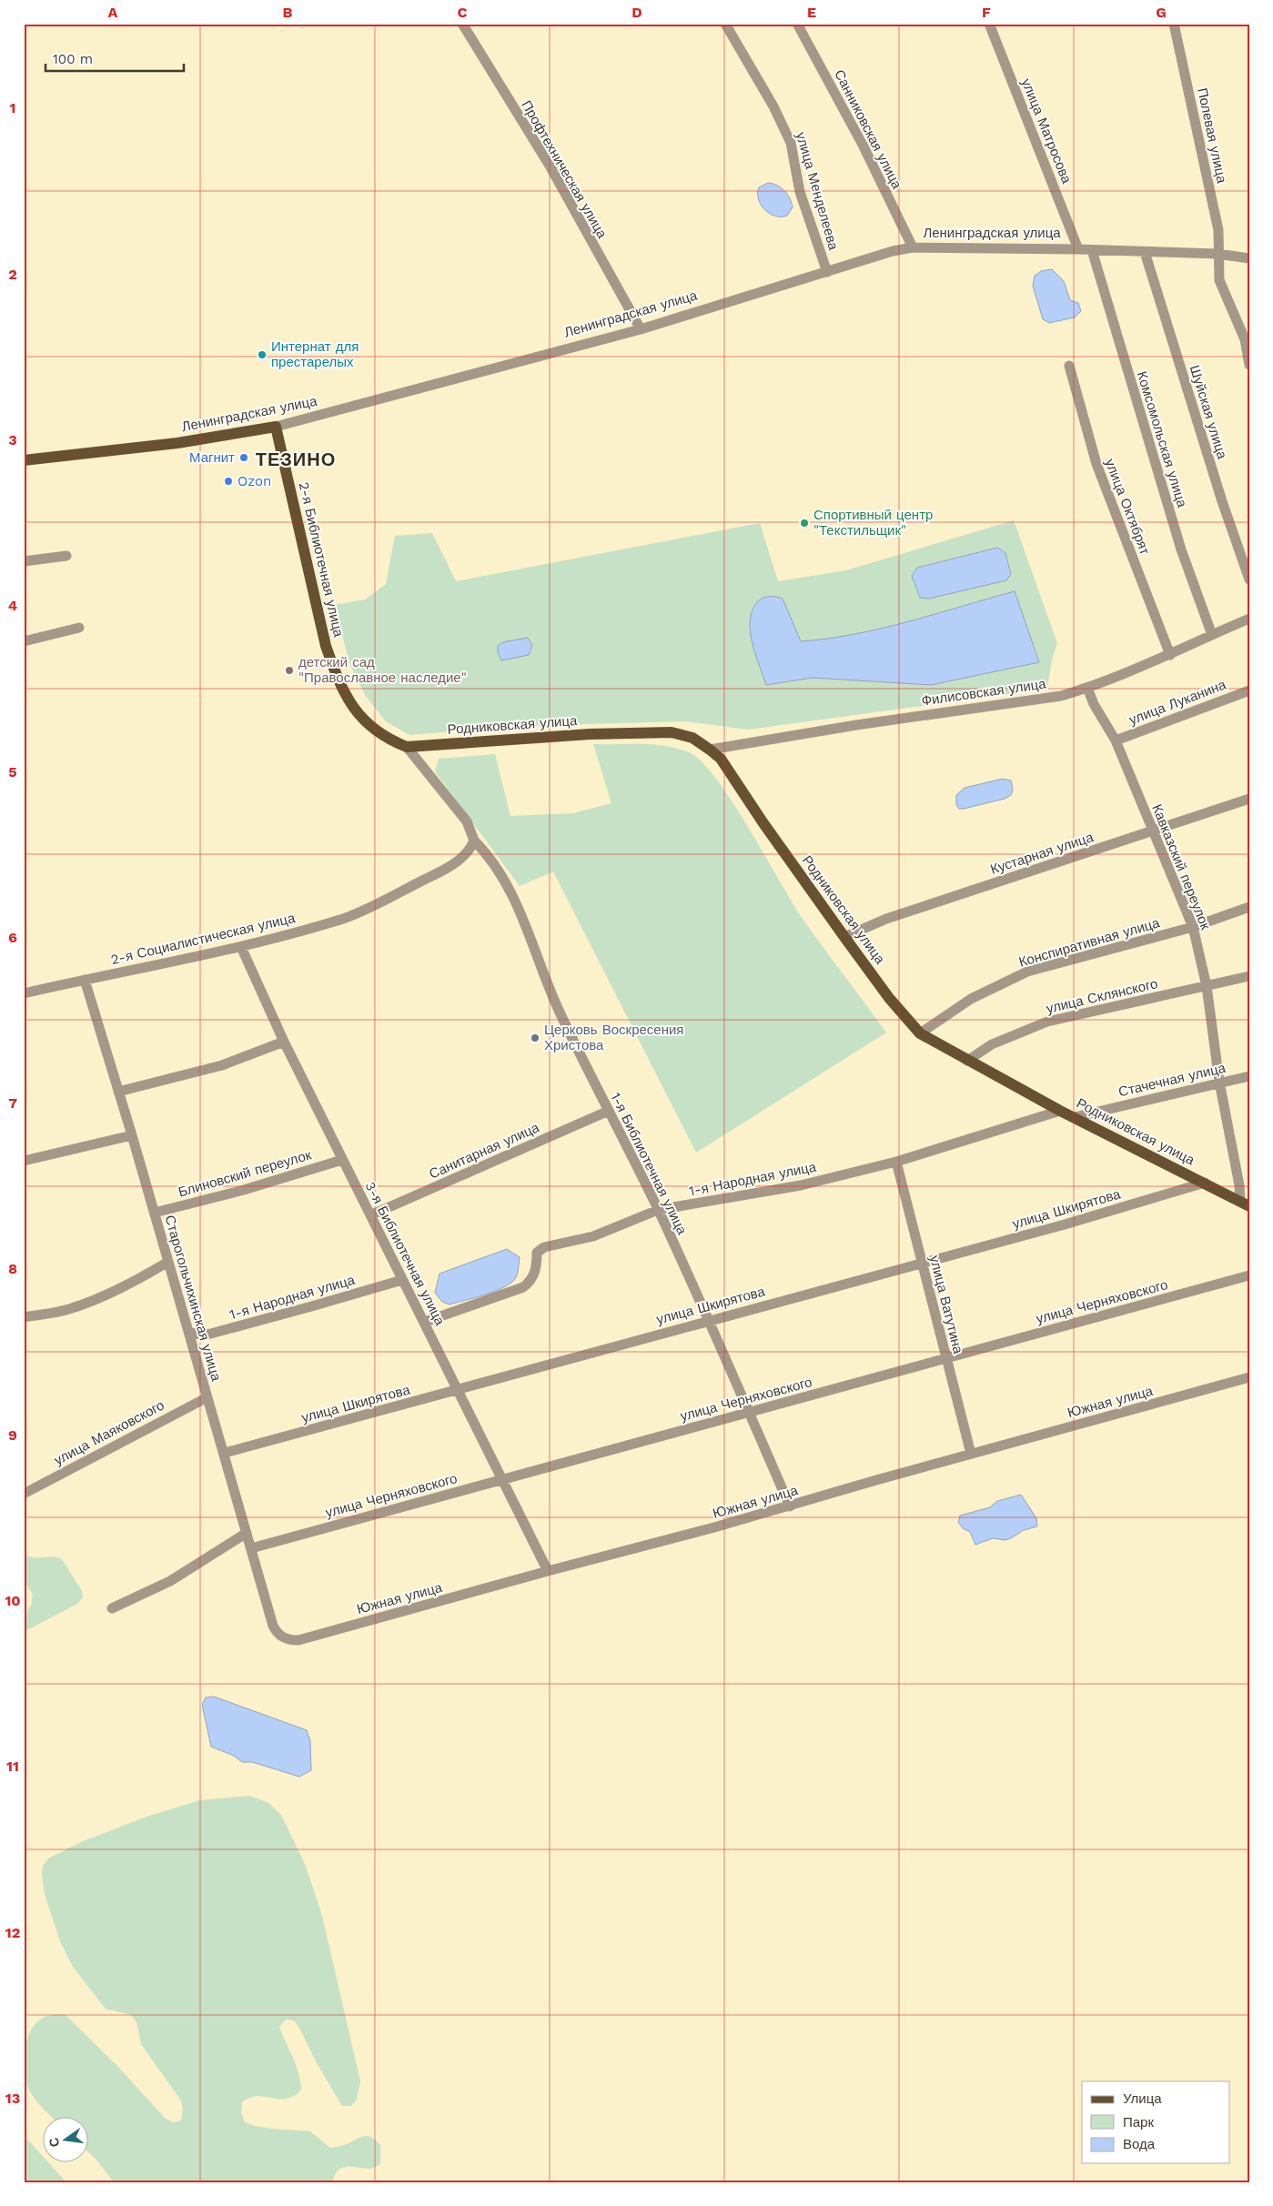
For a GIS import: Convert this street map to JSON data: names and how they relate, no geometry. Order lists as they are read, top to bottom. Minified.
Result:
{"streets":{"main road":["Ленинградская улица","2-я Библиотечная улица","Родниковская улица"],"street":["Санниковская улица","улица Матросова","Полевая улица","Профтехническая улица","улица Менделеева","Шуйская улица","Комсомольская улица","улица Октябрят","Филисовская улица","улица Луканина","Кустарная улица","Кавказский переулок","2-я Социалистическая улица","Конспиративная улица","улица Склянского","Стачечная улица","Санитарная улица","1-я Библиотечная улица","Блиновский переулок","1-я Народная улица","улица Шкирятова","3-я Библиотечная улица","Старогольчихинская улица","улица Черняховского","улица Ватутина","Южная улица","улица Маяковского"]},"crossings":[["Санниковская улица","Ленинградская улица"],["улица Матросова","Ленинградская улица"],["Полевая улица","Ленинградская улица"],["Профтехническая улица","Ленинградская улица"],["улица Менделеева","Ленинградская улица"],["Ленинградская улица","Шуйская улица"],["Ленинградская улица","Комсомольская улица"],["Ленинградская улица","2-я Библиотечная улица"],["Комсомольская улица","Филисовская улица"],["улица Октябрят","Филисовская улица"],["2-я Библиотечная улица","Родниковская улица"],["Филисовская улица","Родниковская улица"],["Филисовская улица","Кавказский переулок"],["улица Луканина","Кавказский переулок"],["Родниковская улица","Кустарная улица"],["Родниковская улица","Кавказский переулок"],["Родниковская улица","Конспиративная улица"],["Родниковская улица","улица Склянского"],["Родниковская улица","Стачечная улица"],["Родниковская улица","1-я Народная улица"],["Родниковская улица","улица Шкирятова"],["Кустарная улица","Кавказский переулок"],["Кавказский переулок","Конспиративная улица"],["Кавказский переулок","улица Склянского"],["Кавказский переулок","Стачечная улица"],["2-я Социалистическая улица","1-я Библиотечная улица"],["2-я Социалистическая улица","3-я Библиотечная улица"],["2-я Социалистическая улица","Старогольчихинская улица"],["Санитарная улица","1-я Библиотечная улица"],["Санитарная улица","3-я Библиотечная улица"],["1-я Библиотечная улица","1-я Народная улица"],["1-я Библиотечная улица","улица Шкирятова"],["1-я Библиотечная улица","улица Черняховского"],["1-я Библиотечная улица","Южная улица"],["Блиновский переулок","3-я Библиотечная улица"],["Блиновский переулок","Старогольчихинская улица"],["1-я Народная улица","3-я Библиотечная улица"],["1-я Народная улица","Старогольчихинская улица"],["1-я Народная улица","улица Ватутина"],["улица Шкирятова","3-я Библиотечная улица"],["улица Шкирятова","Старогольчихинская улица"],["улица Шкирятова","улица Ватутина"],["3-я Библиотечная улица","улица Черняховского"],["3-я Библиотечная улица","Южная улица"],["Старогольчихинская улица","улица Черняховского"],["Старогольчихинская улица","Южная улица"],["Старогольчихинская улица","улица Маяковского"],["улица Черняховского","улица Ватутина"],["улица Ватутина","Южная улица"]],"districts":["ТЕЗИНО"],"places":["Интернат для престарелых","Магнит","Ozon","Спортивный центр \"Текстильщик\"","детский сад \"Православное наследие\"","Церковь Воскресения Христова"],"legend":["Улица","Парк","Вода"],"scale_bar":"100 m","north":"left","grid":{"columns":["A","B","C","D","E","F","G"],"rows":["1","2","3","4","5","6","7","8","9","10","11","12","13"]}}
